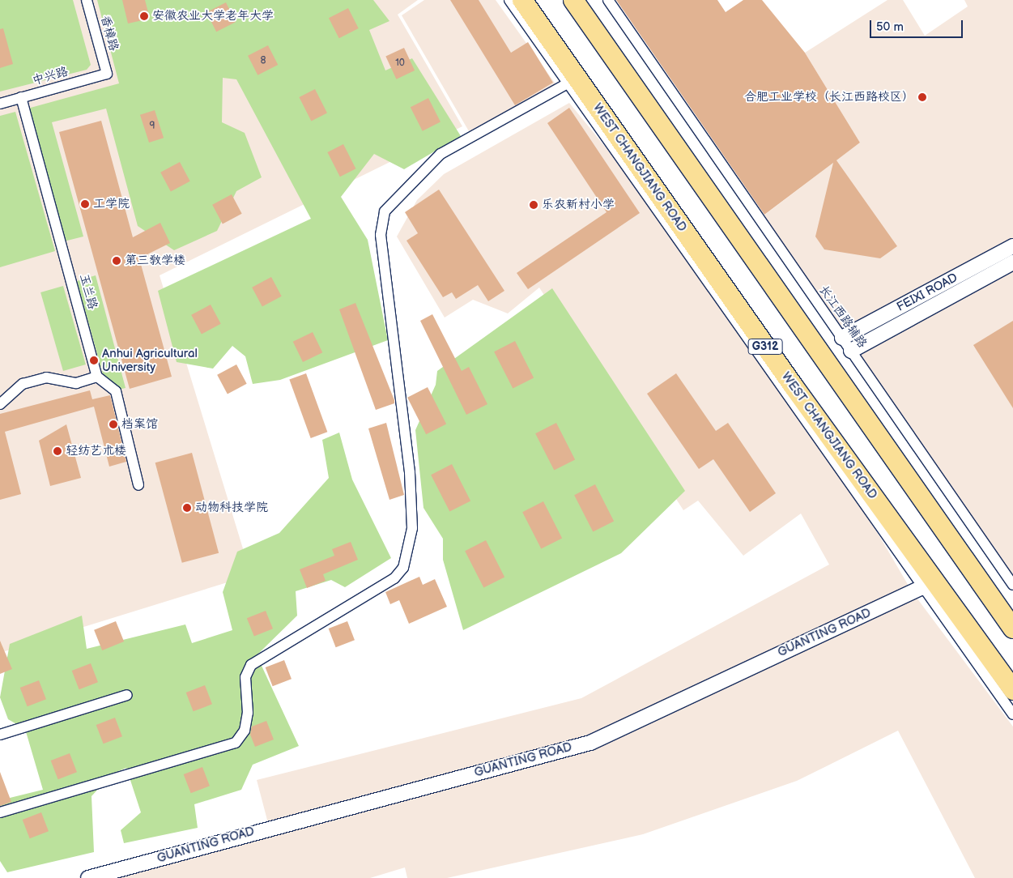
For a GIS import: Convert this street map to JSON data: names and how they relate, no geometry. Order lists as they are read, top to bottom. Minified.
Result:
{"streets":{"highway":["WEST CHANGJIANG ROAD","G312"],"street":["香樟路","中兴路","玉兰路","FEIXI ROAD","长江西路辅路","GUANTING ROAD"]},"crossings":[["香樟路","中兴路"],["中兴路","玉兰路"],["WEST CHANGJIANG ROAD","GUANTING ROAD"],["FEIXI ROAD","长江西路辅路"]],"places":["安徽农业大学老年大学","合肥工业学校（长江西路校区）","工学院","乐农新村小学","第三教学楼","Anhui Agricultural University","档案馆","轻纺艺术楼","动物科技学院"],"house_numbers":["8","10","9"],"scale_bar":"50 m"}
